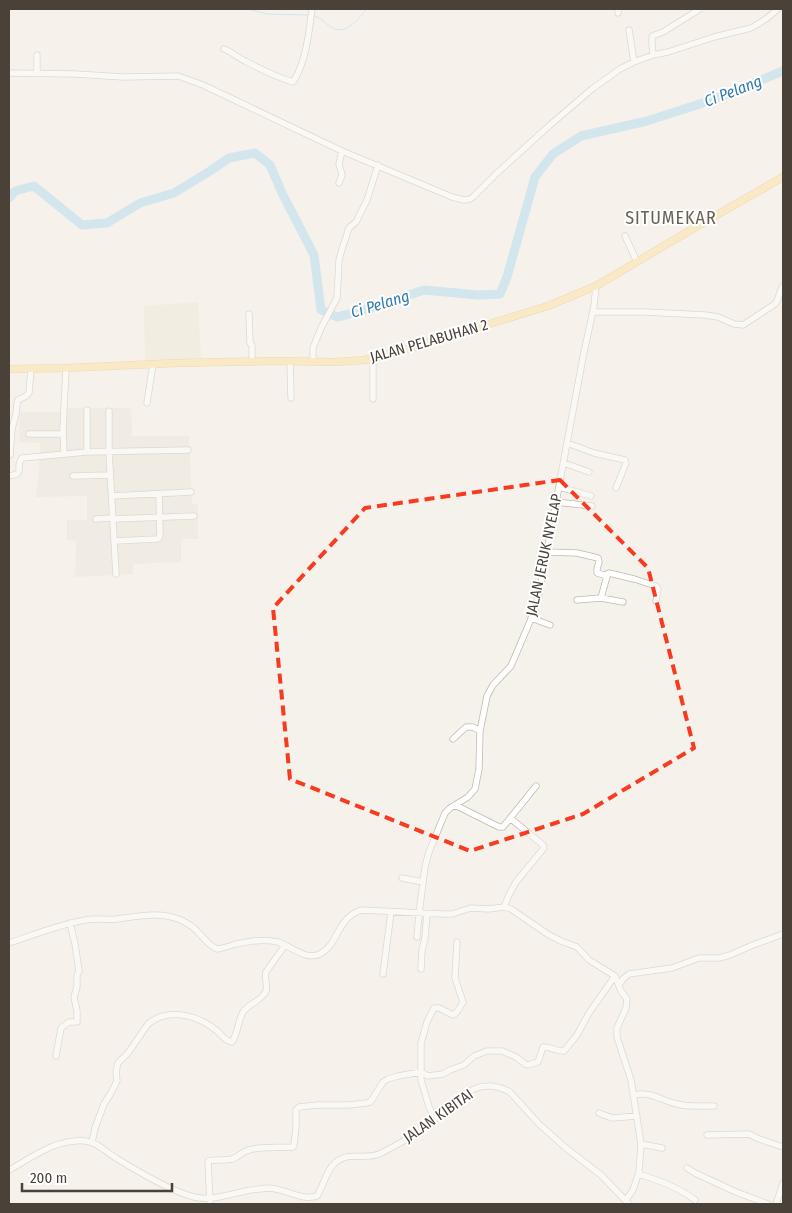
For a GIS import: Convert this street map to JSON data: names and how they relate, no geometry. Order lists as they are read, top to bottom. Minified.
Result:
{"streets":{"main road":["JALAN PELABUHAN 2"],"street":["JALAN JERUK NYELAP","JALAN KIBITAI"]},"crossings":[["JALAN PELABUHAN 2","JALAN JERUK NYELAP"]],"districts":["SITUMEKAR"],"water":["Ci Pelang"],"scale_bar":"200 m"}
